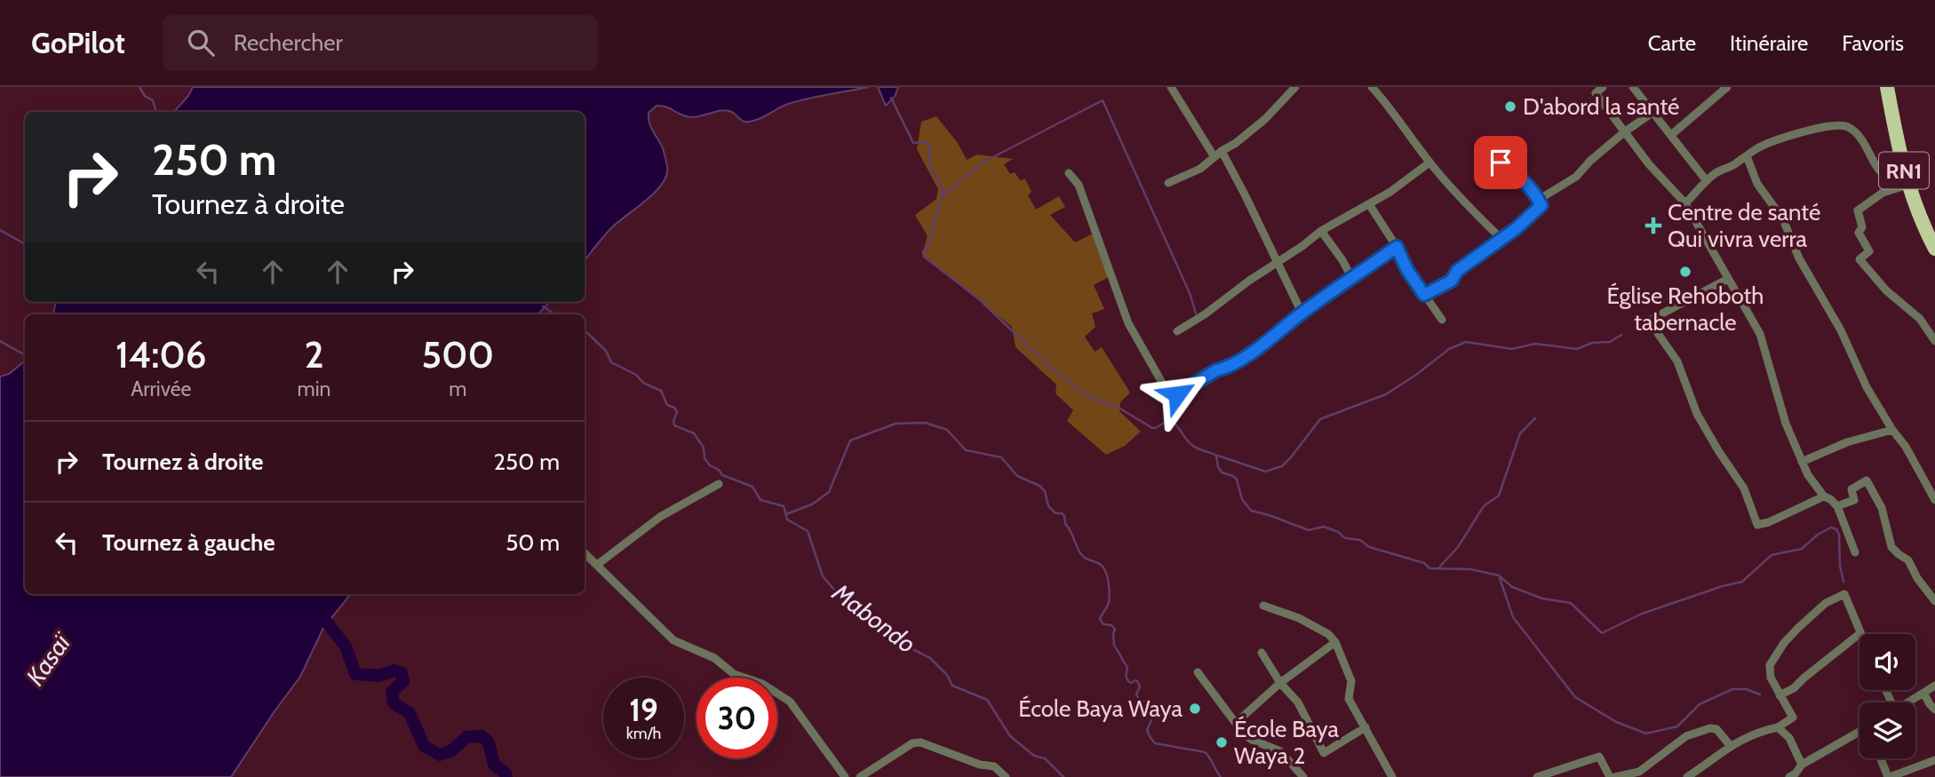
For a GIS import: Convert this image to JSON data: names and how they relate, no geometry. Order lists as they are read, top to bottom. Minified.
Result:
{"streets":{"highway":["RN1"]},"water":["Mabondo","Kasaï"],"places":{"other":["D'abord la santé","Église Rehoboth tabernacle","École Baya Waya","École Baya Waya 2"],"health":["Centre de santé Qui vivra verra"]},"page":{"header":"GoPilot","search":"Rechercher","nav":["Carte","Itinéraire","Favoris"],"turn":["250 m","Tournez à droite"],"eta":["14:06","Arrivée","2","min","500","m"],"list":[{"name":"Tournez à droite","value":"250 m"},{"name":"Tournez à gauche","value":"50 m"}],"speed":"19 km/h","limit":"30"}}
